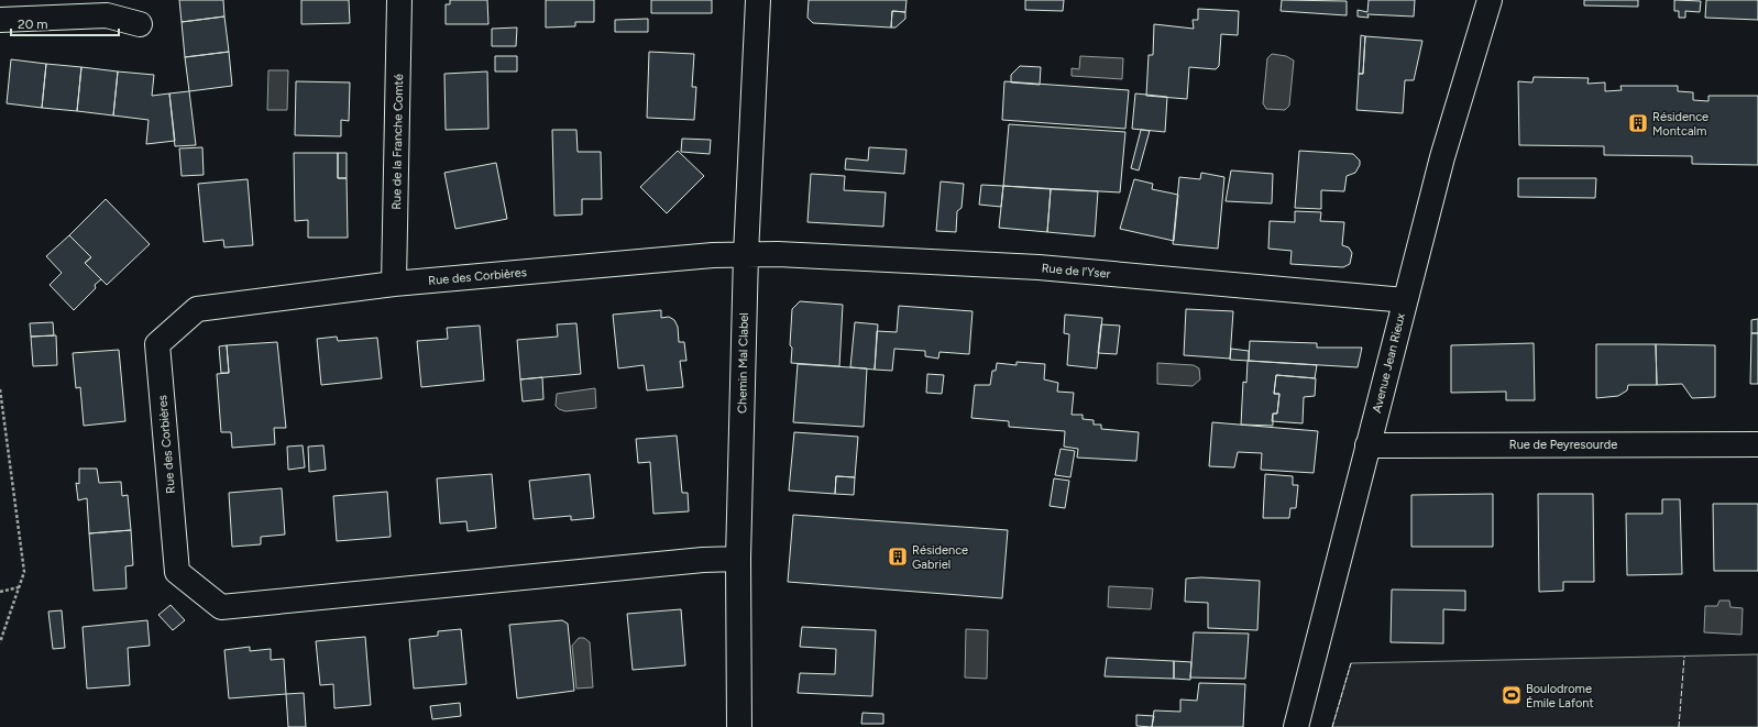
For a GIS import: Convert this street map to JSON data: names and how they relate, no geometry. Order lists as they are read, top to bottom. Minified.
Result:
{"streets":{"street":["Rue de la Franche Comté","Rue de l'Yser","Rue des Corbières","Chemin Mal Clabel","Avenue Jean Rieux","Rue de Peyresourde"]},"crossings":[["Rue de la Franche Comté","Rue des Corbières"],["Rue de l'Yser","Rue des Corbières"],["Rue de l'Yser","Chemin Mal Clabel"],["Rue de l'Yser","Avenue Jean Rieux"],["Rue des Corbières","Chemin Mal Clabel"],["Avenue Jean Rieux","Rue de Peyresourde"]],"places":{"building":["Résidence Montcalm","Résidence Gabriel"],"sports":["Boulodrome Émile Lafont"]},"scale_bar":"20 m"}
